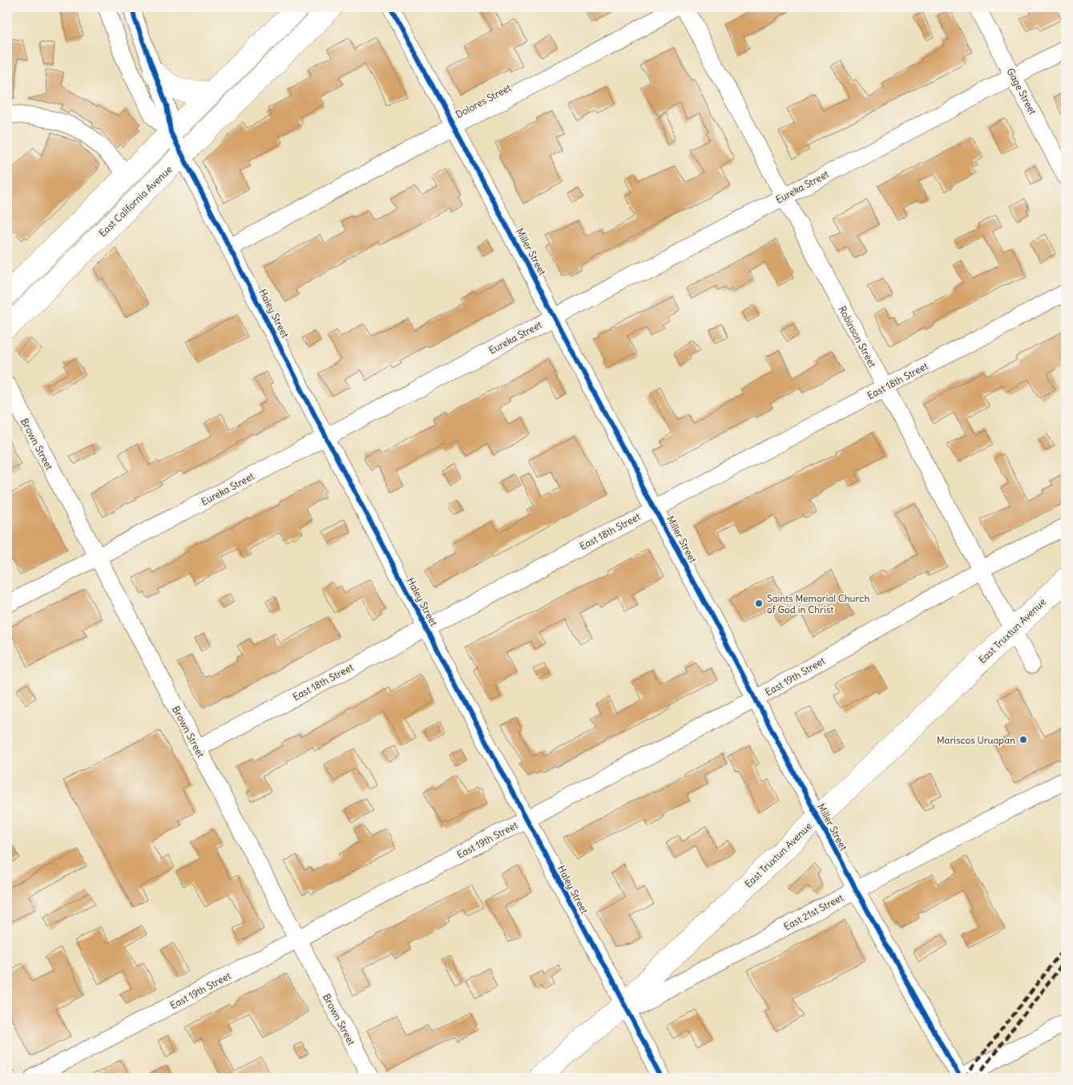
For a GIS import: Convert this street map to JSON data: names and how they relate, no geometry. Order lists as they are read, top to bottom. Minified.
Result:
{"streets":{"main road":["East California Avenue","East Truxtun Avenue"],"street":["Gage Street","Dolores Street","Eureka Street","Miller Street","Haley Street","Robinson Street","East 18th Street","Brown Street","East 19th Street","East 21st Street"]},"crossings":[["Gage Street","Eureka Street"],["Dolores Street","Miller Street"],["Dolores Street","Haley Street"],["Eureka Street","Miller Street"],["Eureka Street","Haley Street"],["Eureka Street","Robinson Street"],["Eureka Street","Brown Street"],["East California Avenue","Haley Street"],["Miller Street","East 18th Street"],["Miller Street","East Truxtun Avenue"],["Miller Street","East 19th Street"],["Miller Street","East 21st Street"],["Haley Street","East 18th Street"],["Haley Street","East Truxtun Avenue"],["Haley Street","East 19th Street"],["Haley Street","East 21st Street"],["Robinson Street","East 18th Street"],["Robinson Street","East Truxtun Avenue"],["Robinson Street","East 19th Street"],["East 18th Street","Brown Street"],["Brown Street","East 19th Street"],["East Truxtun Avenue","East 21st Street"]],"places":["Saints Memorial Church of God in Christ","Mariscos Uruapan"]}
